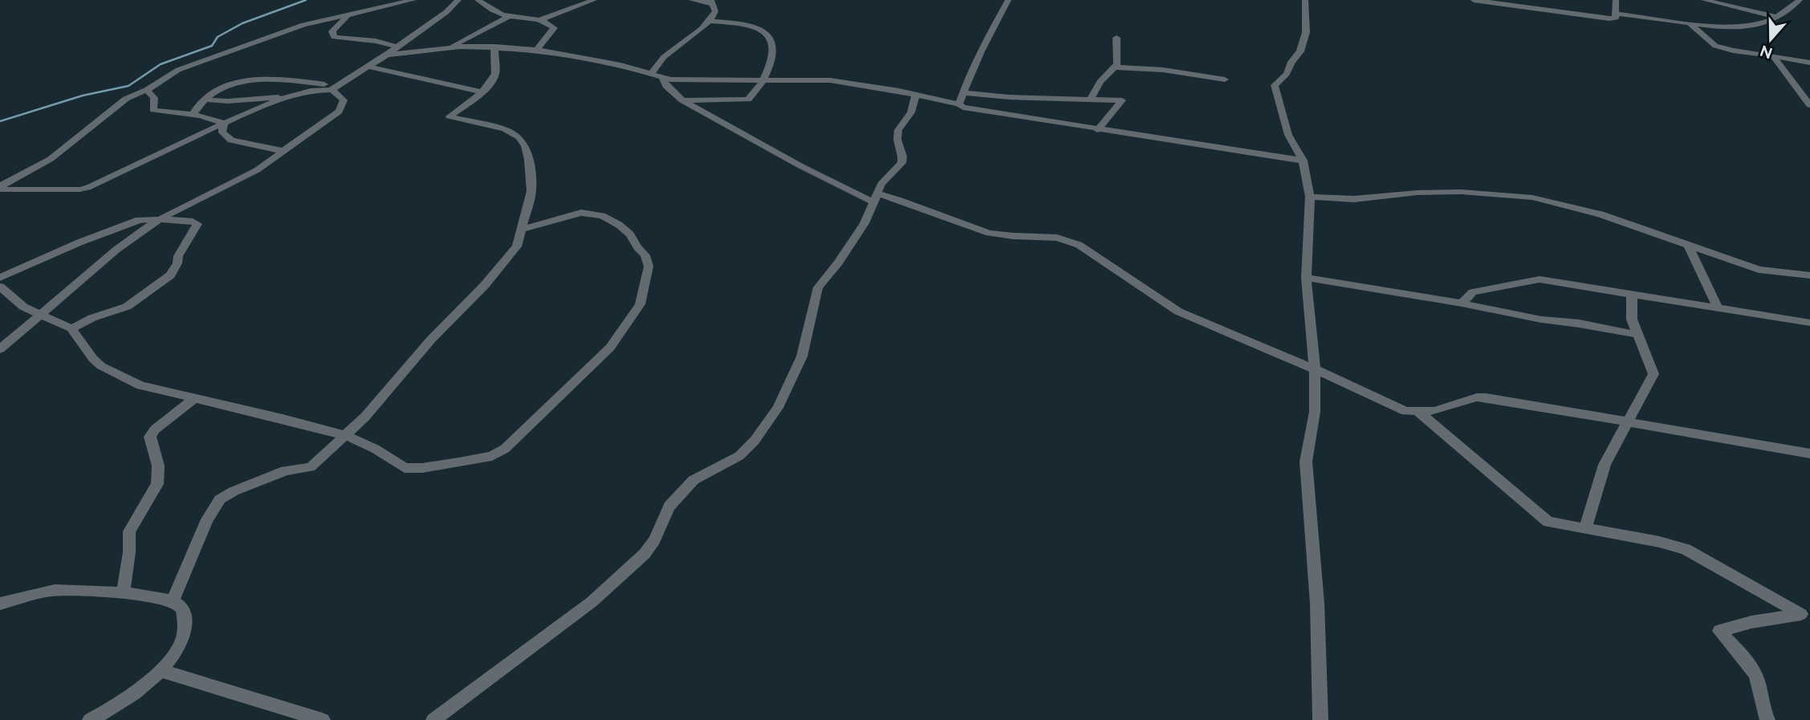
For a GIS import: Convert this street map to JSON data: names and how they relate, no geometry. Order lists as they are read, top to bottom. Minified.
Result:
{"north":"bottom"}
